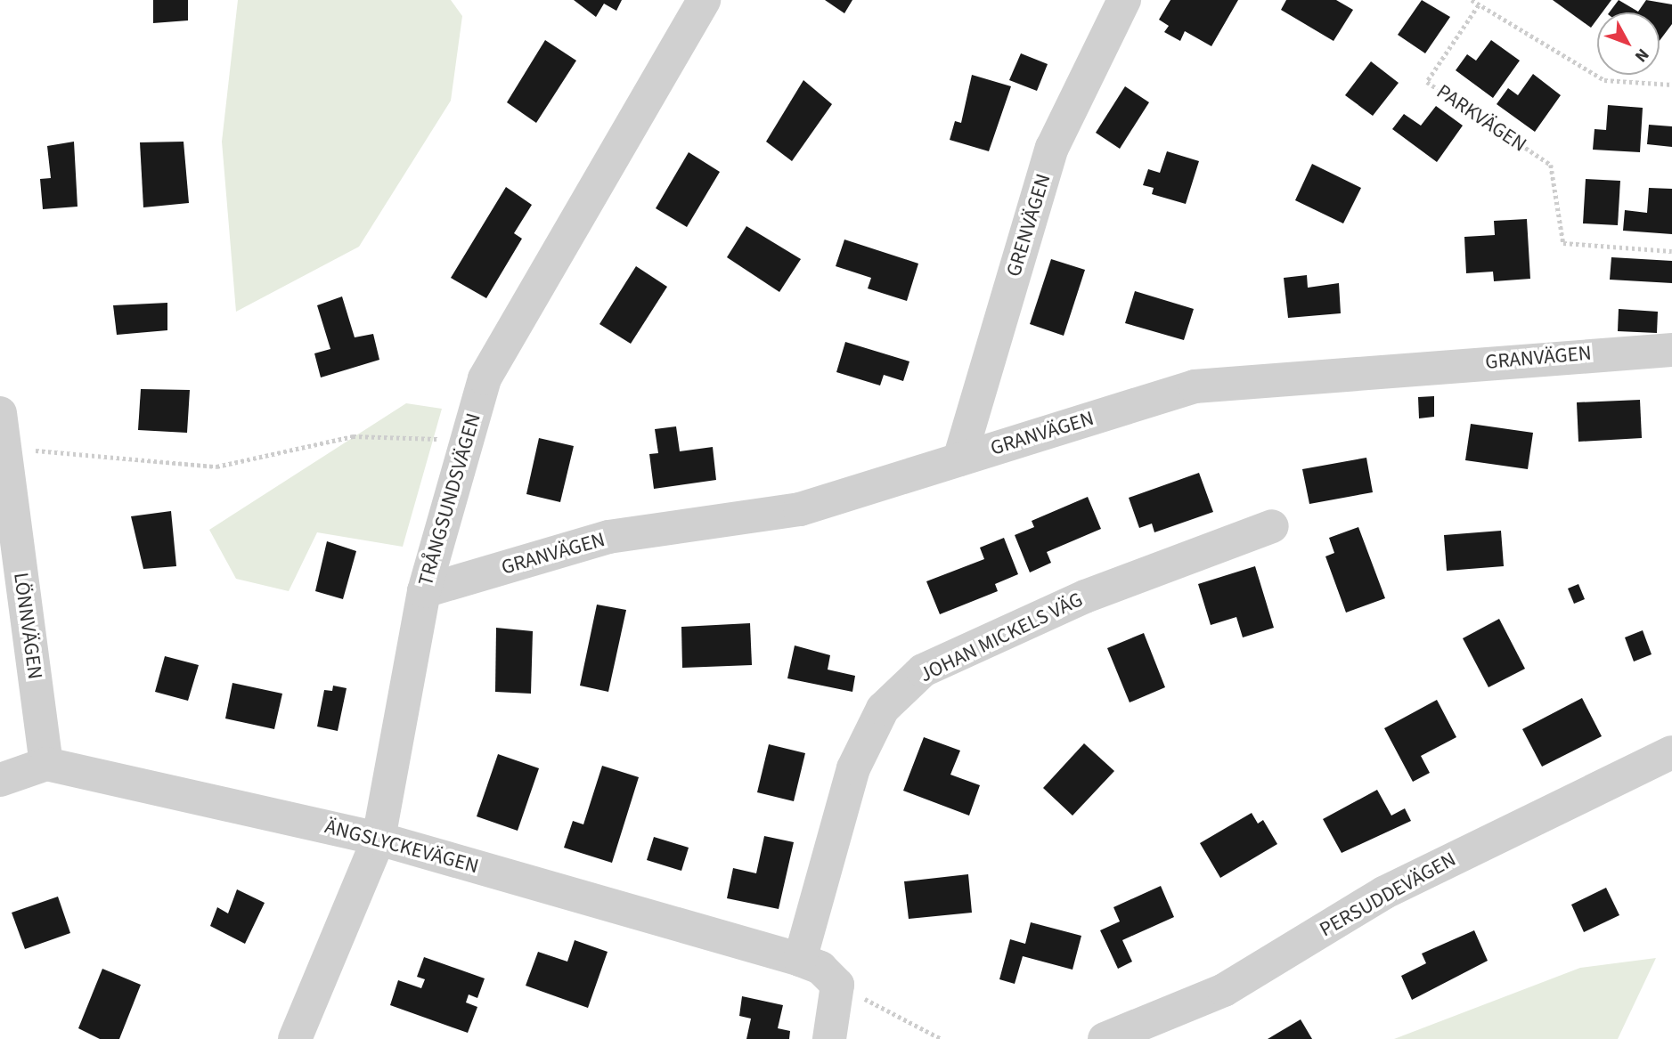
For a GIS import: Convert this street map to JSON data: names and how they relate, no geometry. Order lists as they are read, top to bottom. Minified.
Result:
{"streets":{"street":["GRENVÄGEN","GRANVÄGEN","TRÅNGSUNDSVÄGEN","LÖNNVÄGEN","JOHAN MICKELS VÄG","ÄNGSLYCKEVÄGEN","PERSUDDEVÄGEN"],"path":["PARKVÄGEN"]},"crossings":[["GRENVÄGEN","GRANVÄGEN"],["GRANVÄGEN","TRÅNGSUNDSVÄGEN"],["TRÅNGSUNDSVÄGEN","ÄNGSLYCKEVÄGEN"],["LÖNNVÄGEN","ÄNGSLYCKEVÄGEN"],["JOHAN MICKELS VÄG","ÄNGSLYCKEVÄGEN"]],"north":"bottom right"}
